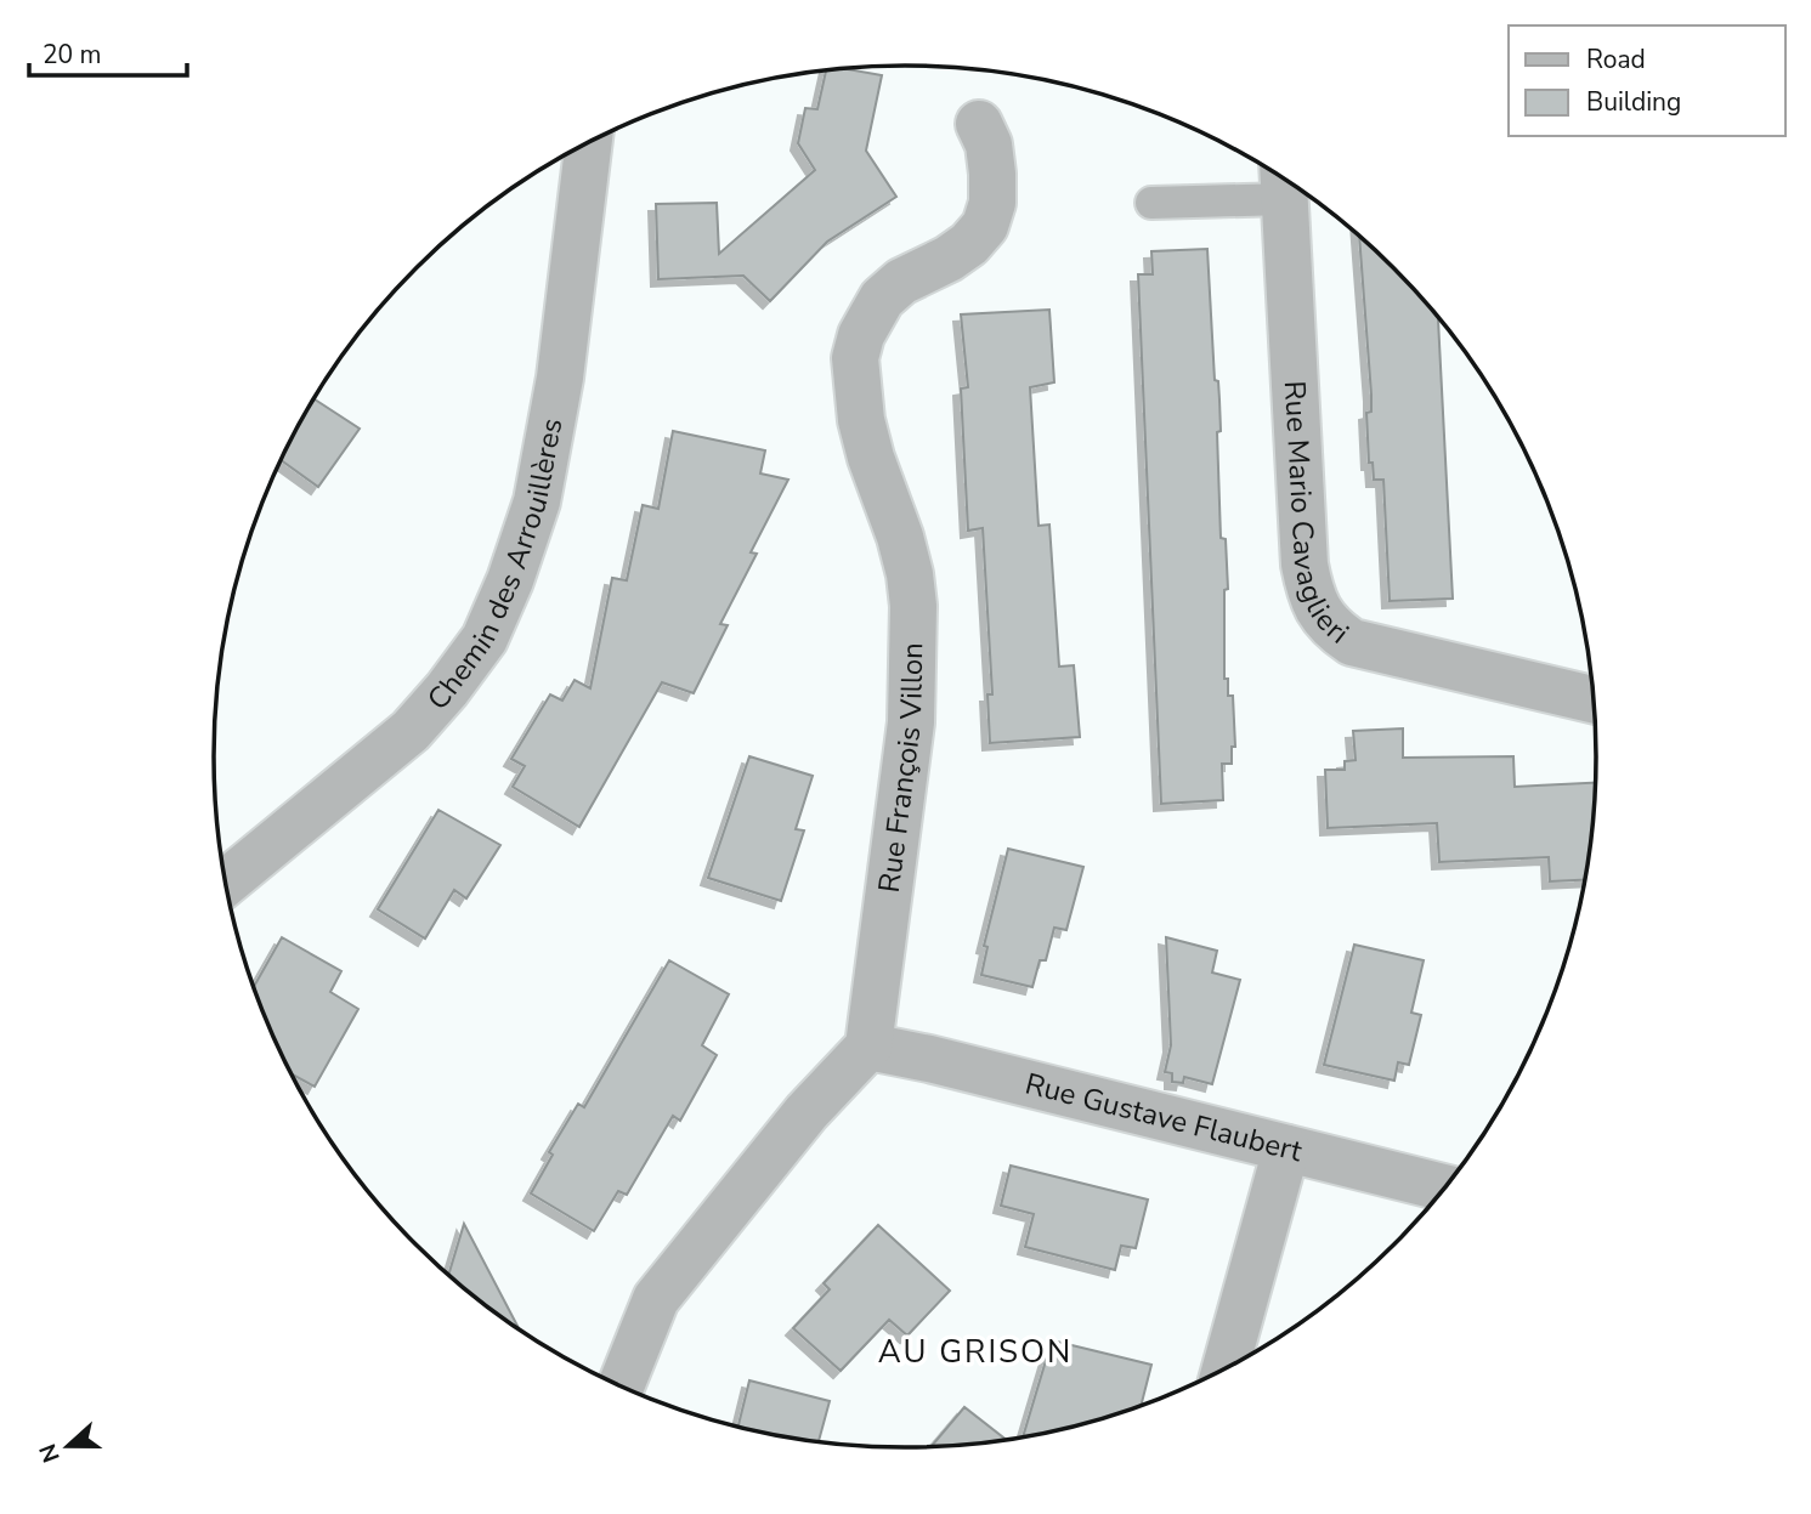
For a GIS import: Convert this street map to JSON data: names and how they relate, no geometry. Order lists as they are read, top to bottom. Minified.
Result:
{"streets":{"street":["Rue Mario Cavaglieri","Chemin des Arrouillères","Rue François Villon","Rue Gustave Flaubert"]},"crossings":[["Rue François Villon","Rue Gustave Flaubert"]],"districts":["AU GRISON"],"legend":["Road","Building"],"scale_bar":"20 m","north":"left"}
